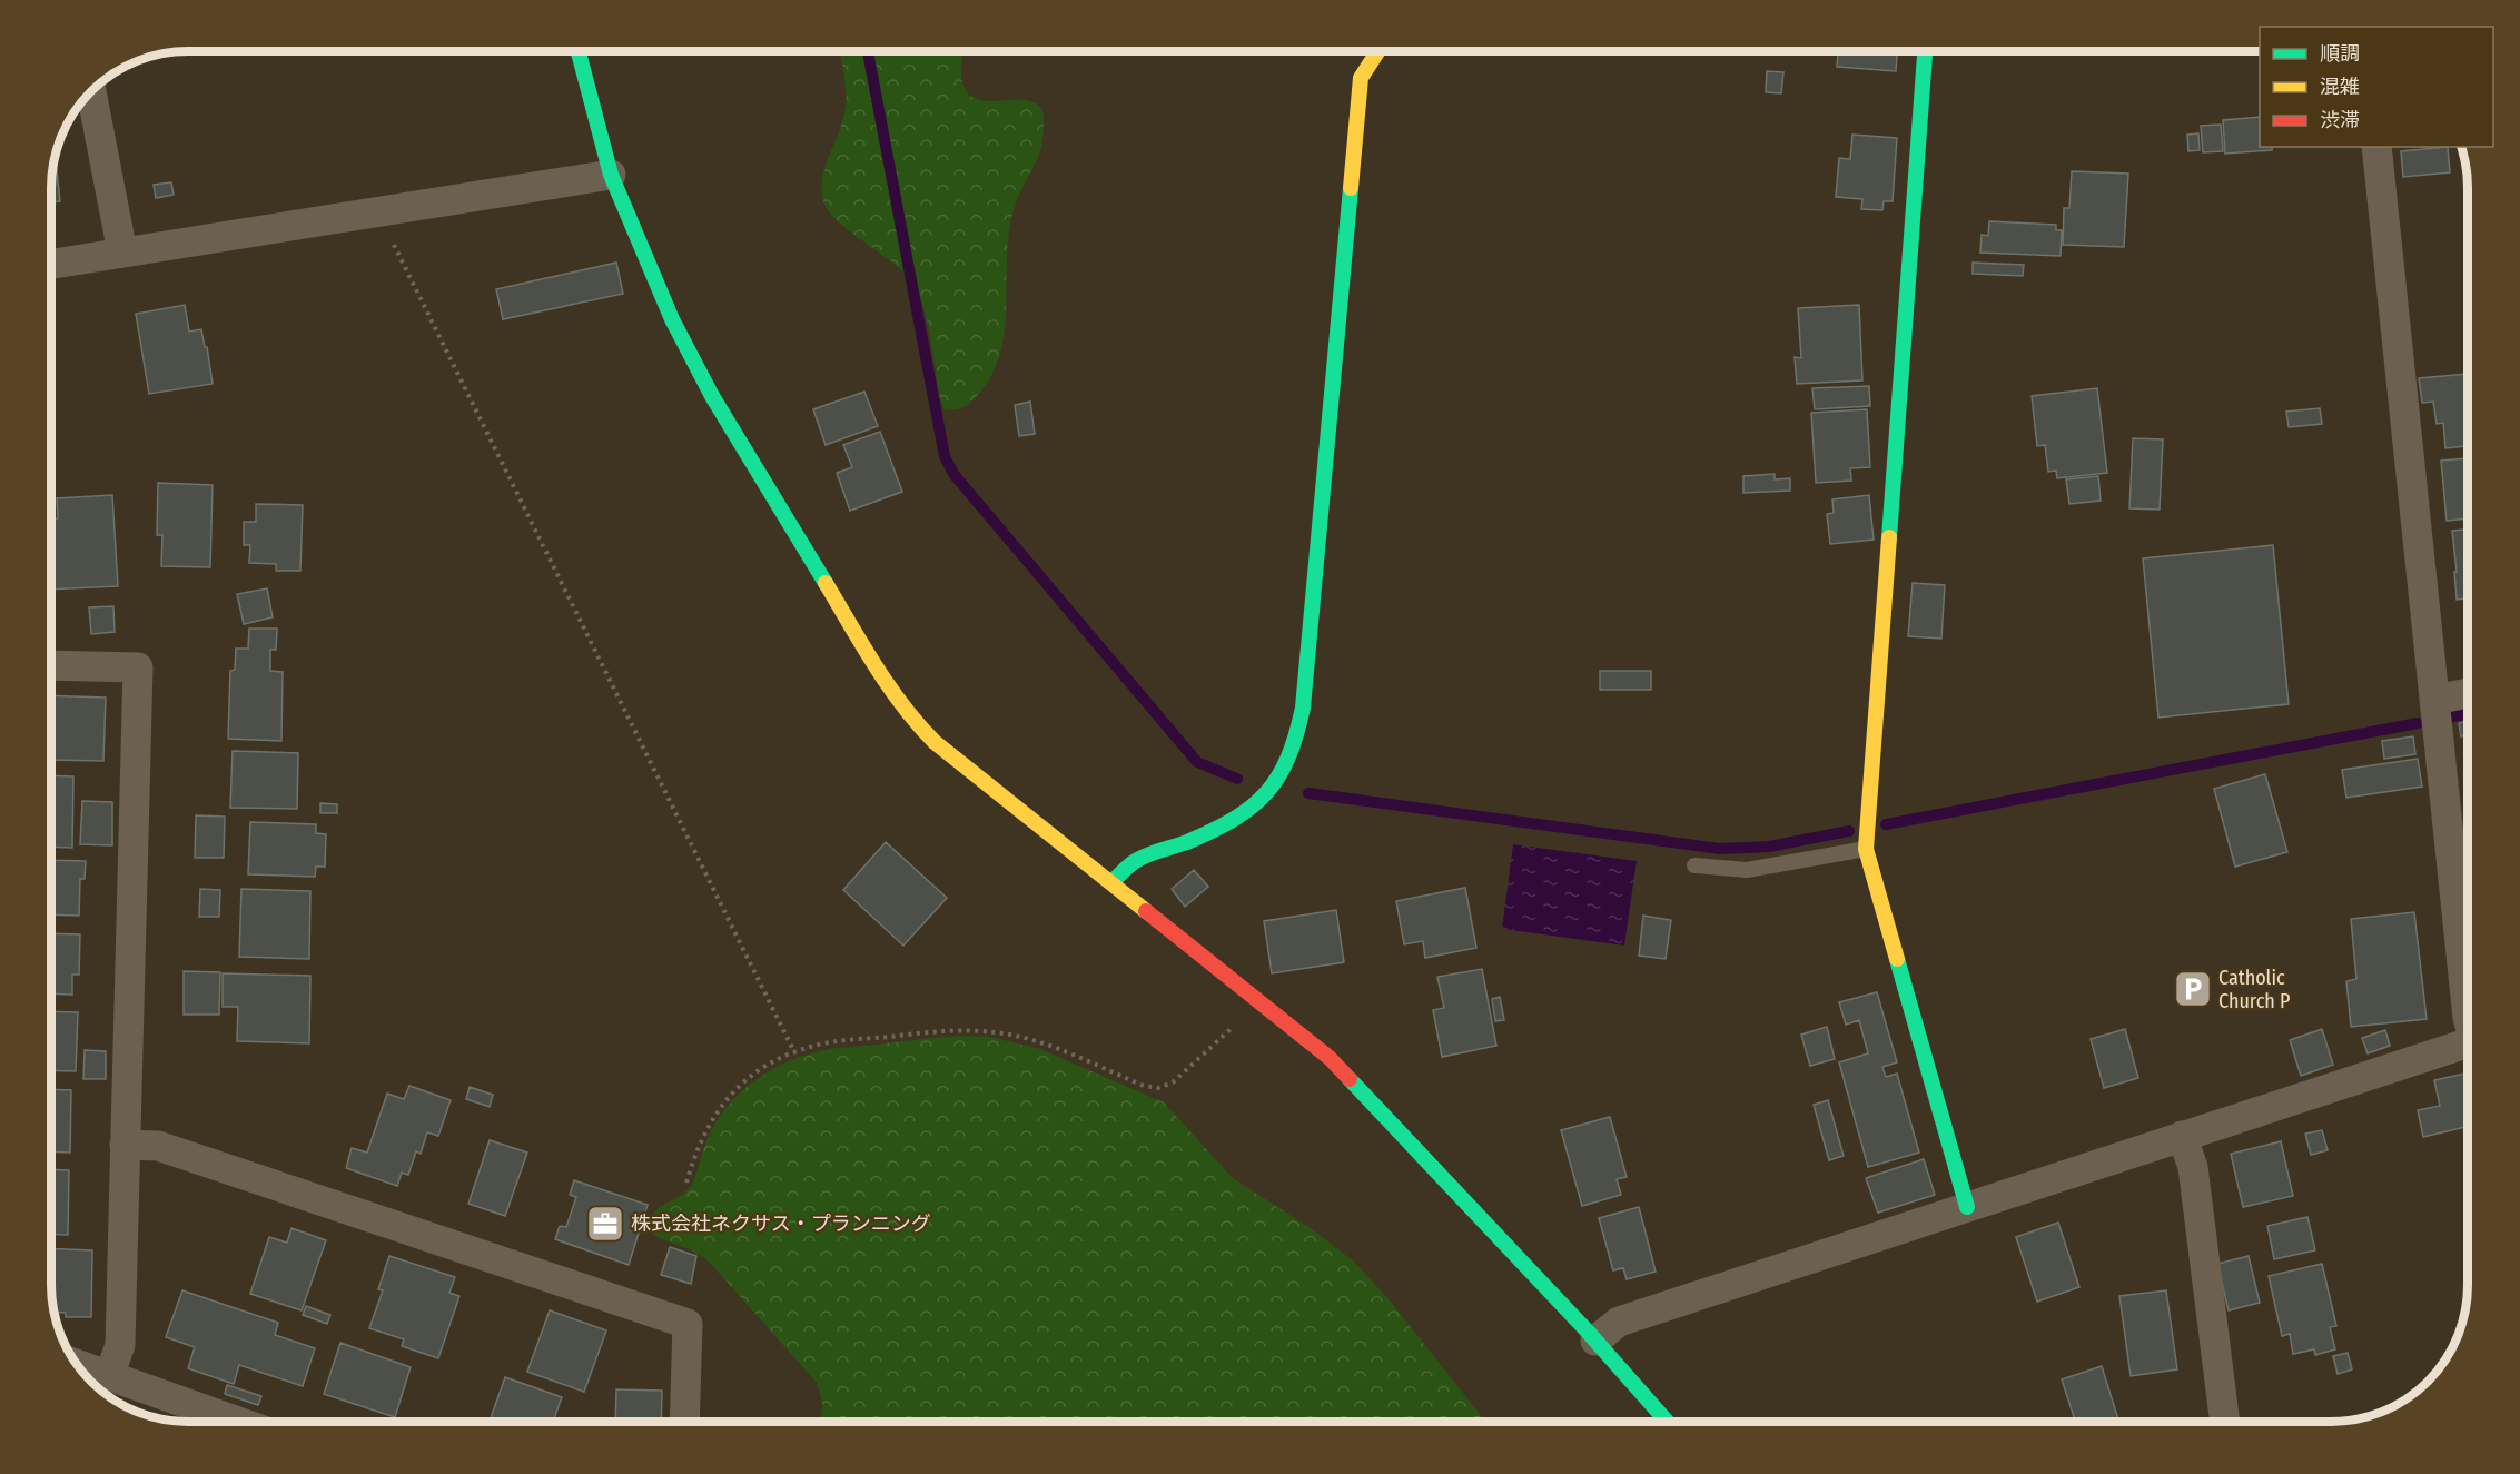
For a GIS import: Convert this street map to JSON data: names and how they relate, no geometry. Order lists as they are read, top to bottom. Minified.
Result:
{"places":{"parking":["Catholic Church P"],"office":["株式会社ネクサス・プランニング"]},"legend":["順調","混雑","渋滞"]}
